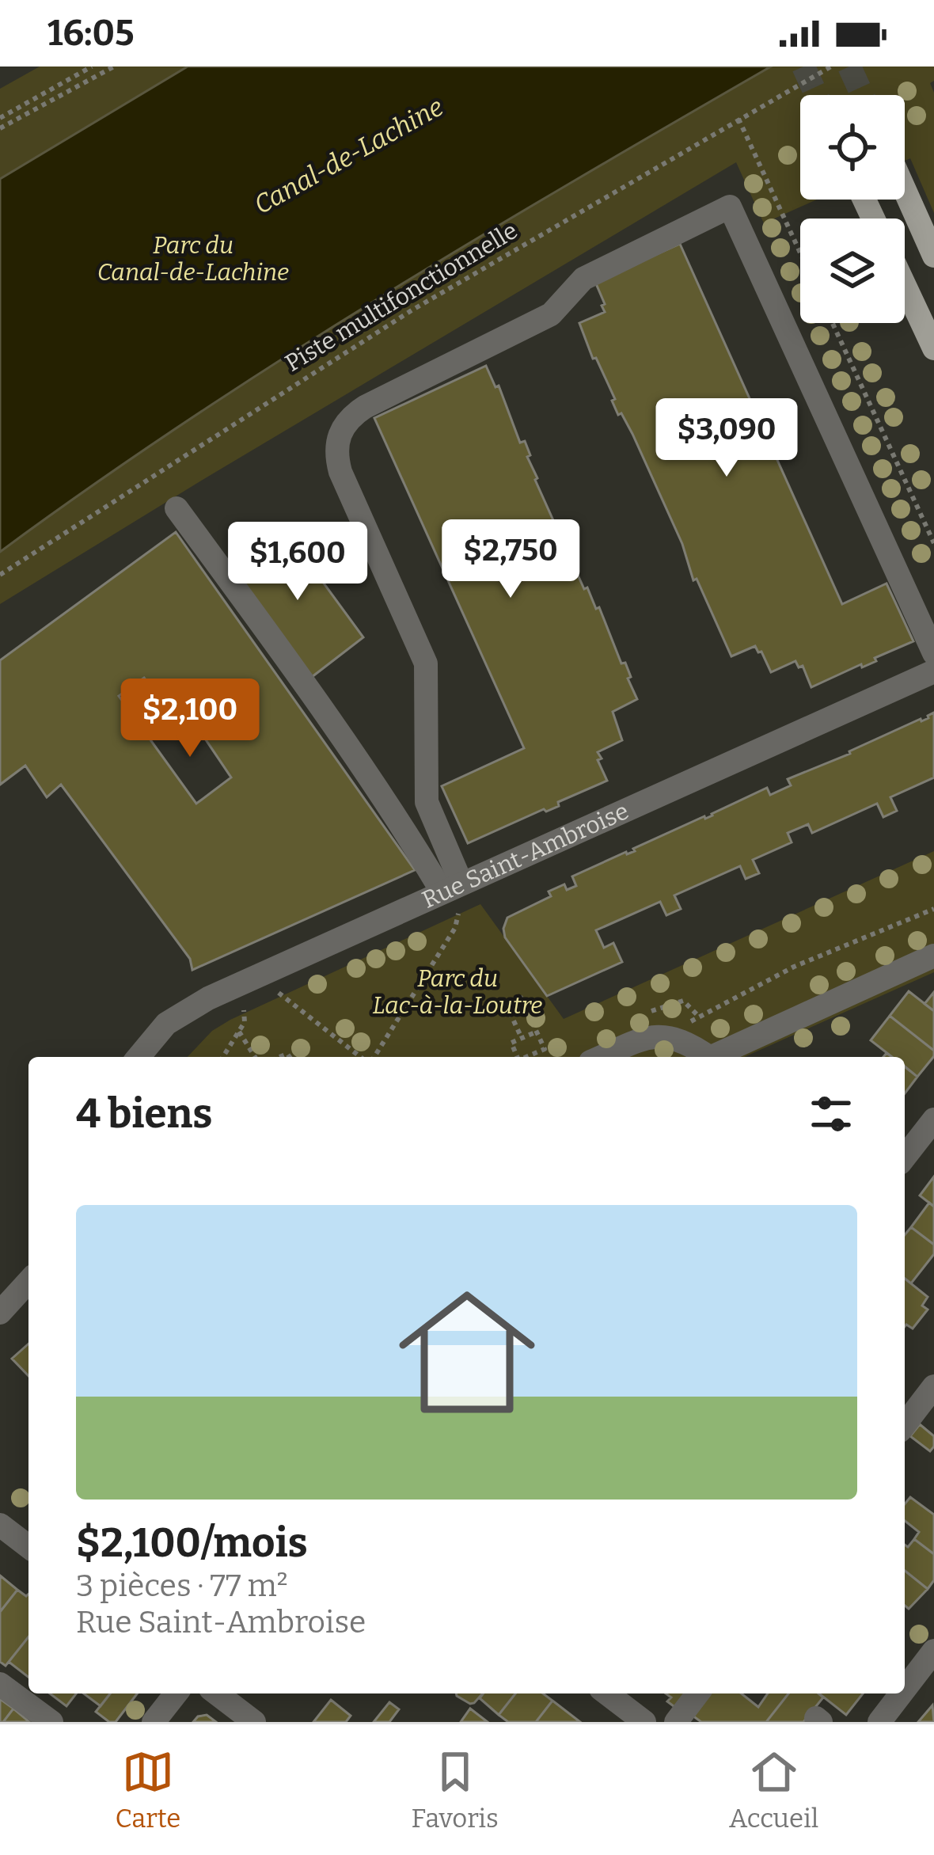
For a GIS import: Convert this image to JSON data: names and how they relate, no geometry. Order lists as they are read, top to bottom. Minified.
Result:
{"streets":{"street":["Rue Saint-Ambroise"],"path":["Piste multifonctionnelle"]},"water":["Canal-de-Lachine"],"parks":["Parc du Canal-de-Lachine","Parc du Lac-à-la-Loutre"],"page":{"status":"16:05","price":["$3,090","$2,750","$1,600","$2,100"],"heading":"4 biens","list":[{"name":"$2,100/mois","note":"3 pièces · 77 m² · Rue Saint-Ambroise"}],"tabs":["Carte","Favoris","Accueil"]}}
